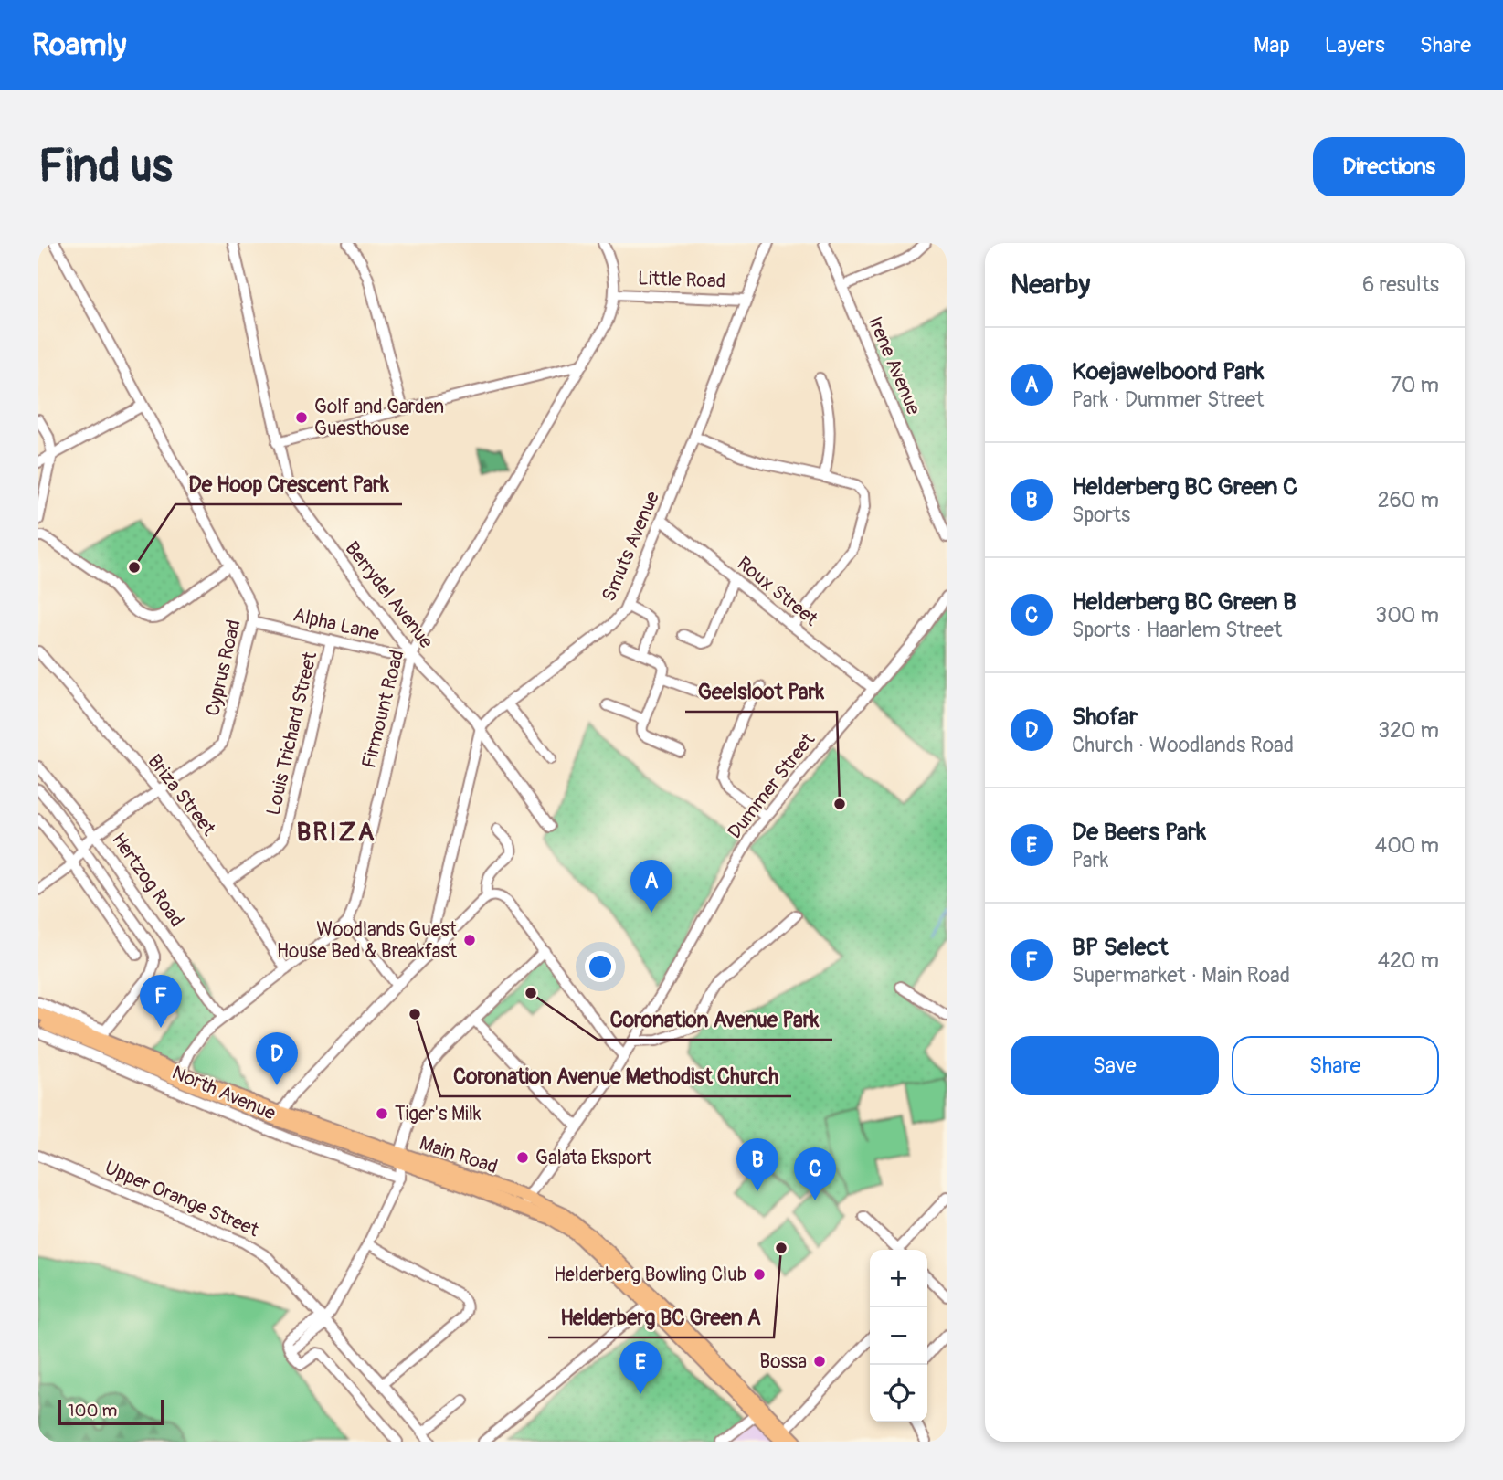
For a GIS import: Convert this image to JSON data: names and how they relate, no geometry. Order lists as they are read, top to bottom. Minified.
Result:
{"streets":{"main road":["Main Road"],"street":["Little Road","Irene Avenue","Smuts Avenue","Roux Street","Berrydel Avenue","Alpha Lane","Cyprus Road","Firmount Road","Louis Trichard Street","Dummer Street","Briza Street","Hertzog Road","North Avenue","Upper Orange Street"]},"crossings":[["Little Road","Smuts Avenue"],["Little Road","Firmount Road"],["Smuts Avenue","Roux Street"],["Smuts Avenue","Berrydel Avenue"],["Roux Street","Dummer Street"],["Berrydel Avenue","Alpha Lane"],["Berrydel Avenue","Firmount Road"],["Alpha Lane","Cyprus Road"],["Alpha Lane","Firmount Road"],["Alpha Lane","Louis Trichard Street"],["Cyprus Road","Briza Street"],["Cyprus Road","Hertzog Road"],["Louis Trichard Street","Briza Street"],["Dummer Street","Main Road"]],"districts":["BRIZA"],"places":["Golf and Garden Guesthouse","De Hoop Crescent Park","Geelsloot Park","Woodlands Guest House Bed & Breakfast","Coronation Avenue Park","Coronation Avenue Methodist Church","Tiger's Milk","Galata Eksport","Helderberg BC Green A","Helderberg Bowling Club","Bossa"],"scale_bar":"100 m","page":{"header":"Roamly","nav":["Map","Layers","Share"],"buttons":["Directions",["Save","Share"]],"title":"Find us","heading":["Nearby","6 results"],"list":[{"mark":"A","name":"Koejawelboord Park","note":"Park · Dummer Street","value":"70 m"},{"mark":"B","name":"Helderberg BC Green C","note":"Sports","value":"260 m"},{"mark":"C","name":"Helderberg BC Green B","note":"Sports · Haarlem Street","value":"300 m"},{"mark":"D","name":"Shofar","note":"Church · Woodlands Road","value":"320 m"},{"mark":"E","name":"De Beers Park","note":"Park","value":"400 m"},{"mark":"F","name":"BP Select","note":"Supermarket · Main Road","value":"420 m"}],"pins":["A","F","D","B","C","E"],"map_buttons":["+","−"],"scale":"100 m"}}
